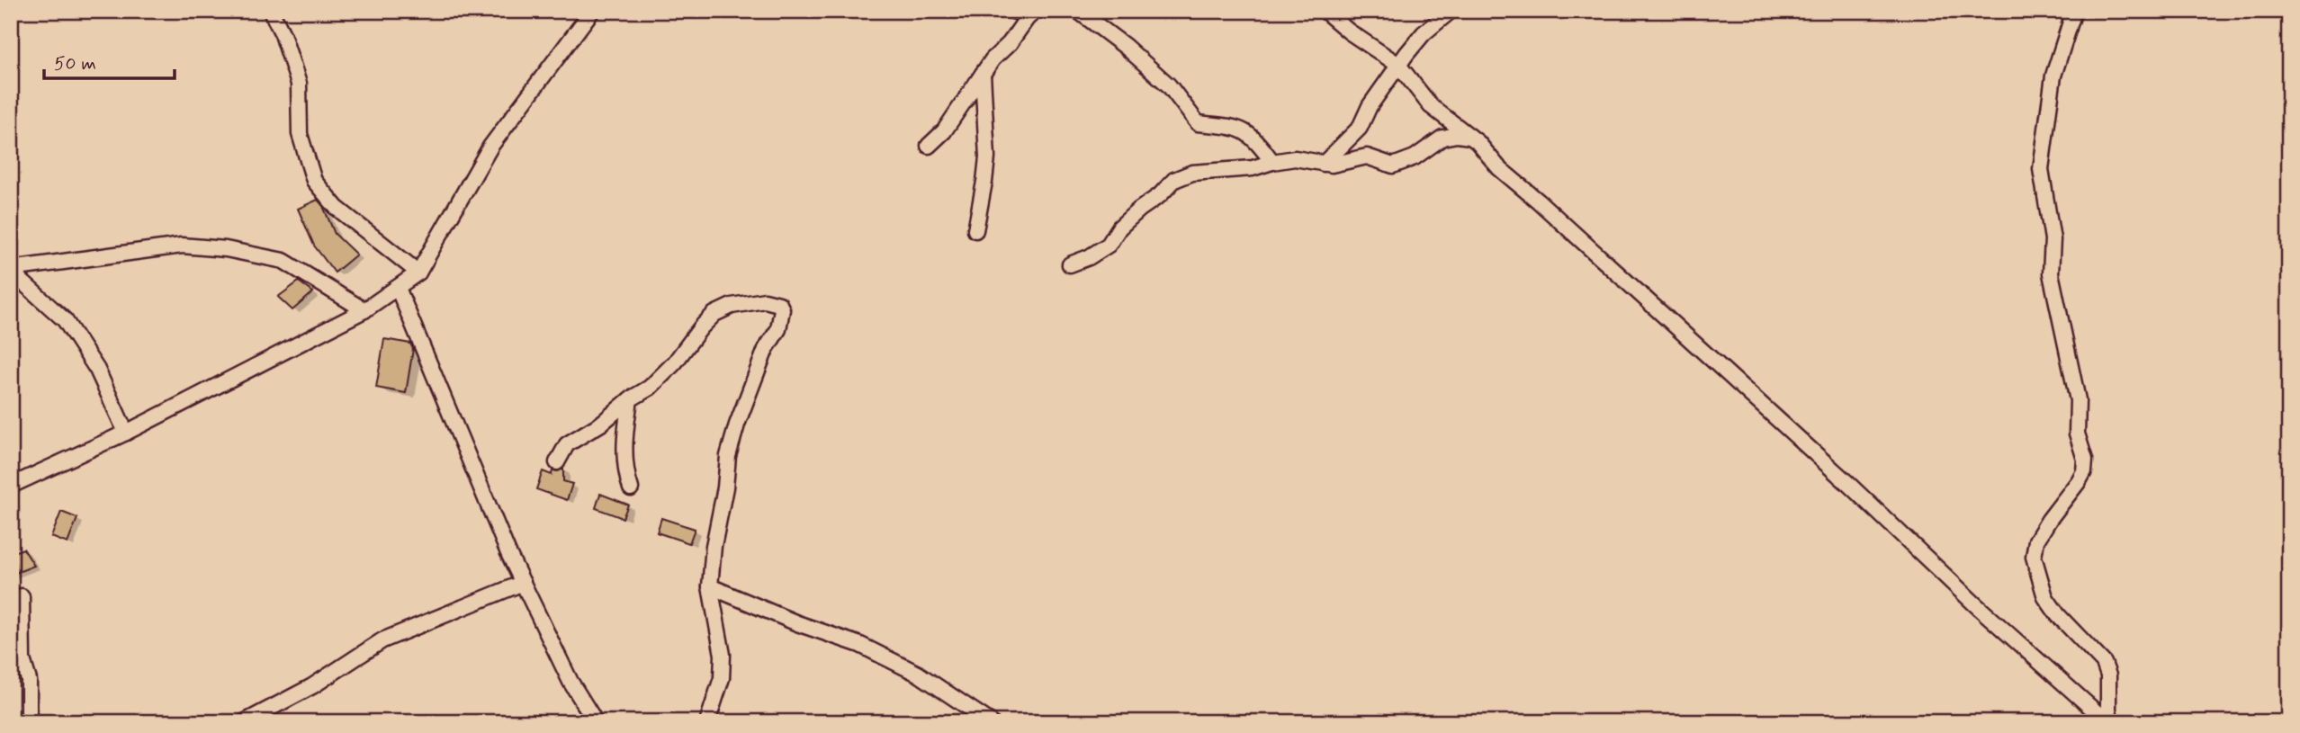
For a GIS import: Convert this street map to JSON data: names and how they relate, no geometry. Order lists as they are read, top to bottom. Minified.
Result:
{"scale_bar":"50 m"}
